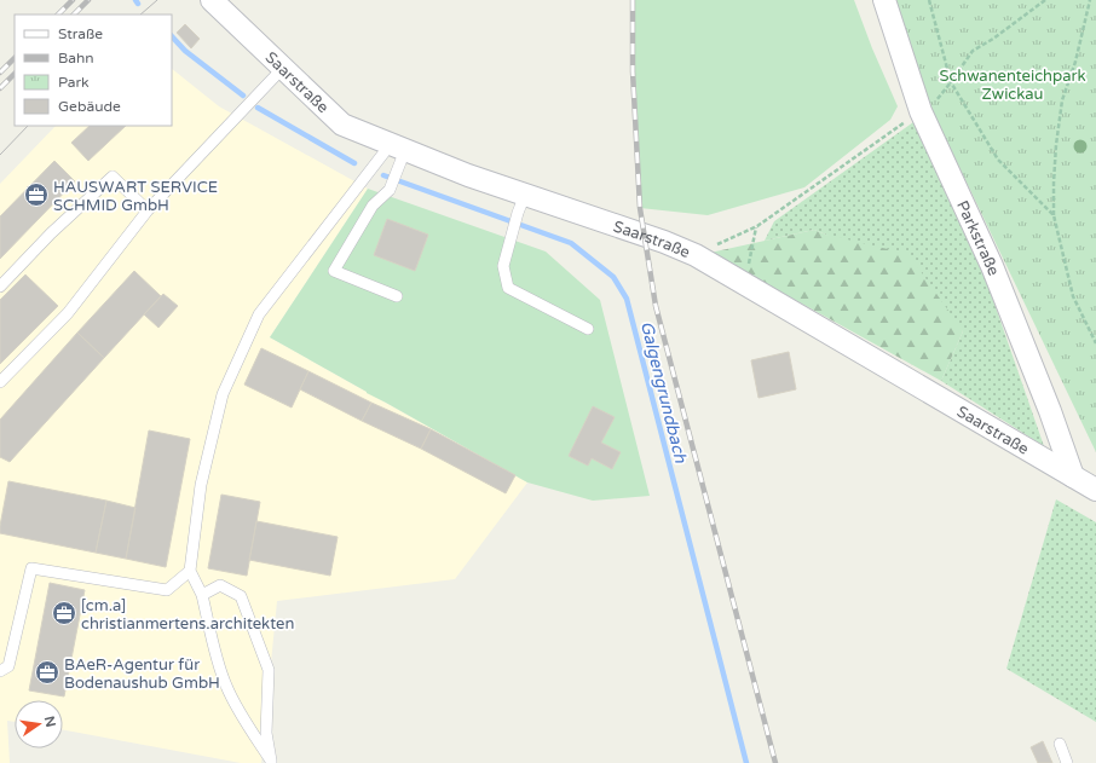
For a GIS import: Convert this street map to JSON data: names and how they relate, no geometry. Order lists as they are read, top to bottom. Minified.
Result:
{"streets":{"street":["Saarstraße","Parkstraße"]},"crossings":[["Saarstraße","Parkstraße"]],"water":["Galgengrundbach"],"parks":["Schwanenteichpark Zwickau"],"places":{"office":["HAUSWART SERVICE SCHMID GmbH","[cm.a] christianmertens.architekten","BAeR-Agentur für Bodenaushub GmbH"]},"legend":["Straße","Bahn","Park","Gebäude"],"north":"right"}
